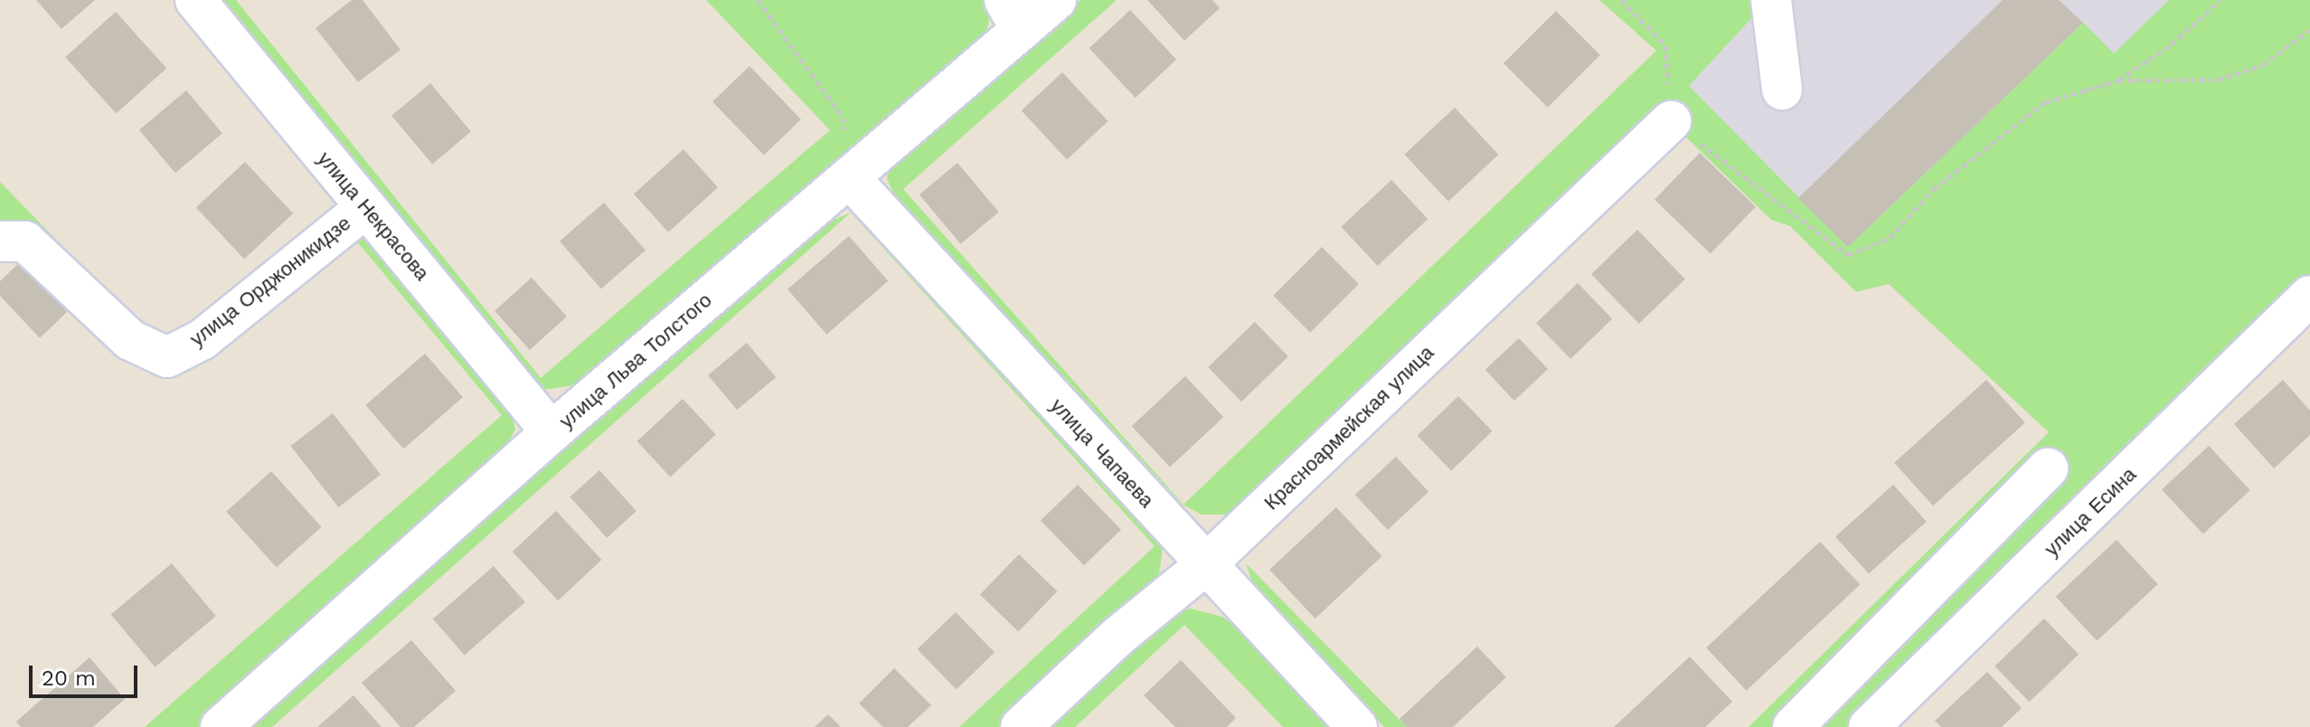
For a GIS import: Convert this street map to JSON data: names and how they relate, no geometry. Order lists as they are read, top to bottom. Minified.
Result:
{"streets":{"street":["улица Некрасова","улица Орджоникидзе","улица Льва Толстого","Красноармейская улица","улица Чапаева","улица Есина"]},"crossings":[["улица Некрасова","улица Орджоникидзе"],["улица Некрасова","улица Льва Толстого"],["улица Льва Толстого","улица Чапаева"],["Красноармейская улица","улица Чапаева"]],"scale_bar":"20 m"}
